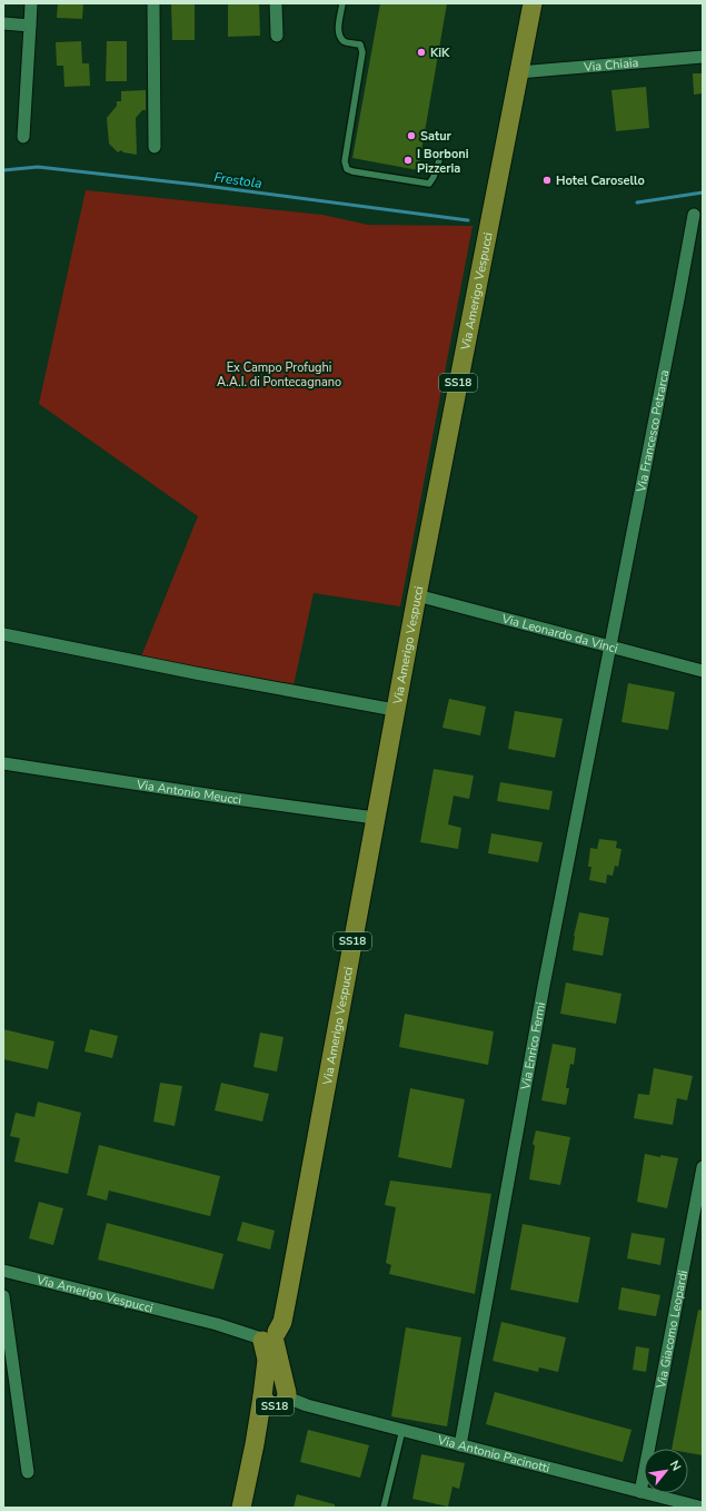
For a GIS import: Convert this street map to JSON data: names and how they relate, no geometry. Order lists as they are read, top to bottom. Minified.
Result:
{"streets":{"main road":["Via Amerigo Vespucci","SS18"],"street":["Via Chiaia","Via Francesco Petrarca","Via Leonardo da Vinci","Via Antonio Meucci","Via Enrico Fermi","Via Giacomo Leopardi","Via Antonio Pacinotti"]},"crossings":[["Via Chiaia","Via Amerigo Vespucci"],["Via Amerigo Vespucci","SS18"],["Via Amerigo Vespucci","Via Leonardo da Vinci"],["Via Amerigo Vespucci","Via Antonio Meucci"],["SS18","Via Antonio Pacinotti"],["Via Francesco Petrarca","Via Leonardo da Vinci"],["Via Francesco Petrarca","Via Enrico Fermi"],["Via Leonardo da Vinci","Via Enrico Fermi"],["Via Enrico Fermi","Via Antonio Pacinotti"],["Via Giacomo Leopardi","Via Antonio Pacinotti"]],"water":["Frestola"],"parks":["Ex Campo Profughi A.A.I. di Pontecagnano"],"places":["KiK","Satur","I Borboni Pizzeria","Hotel Carosello"],"north":"top right"}
